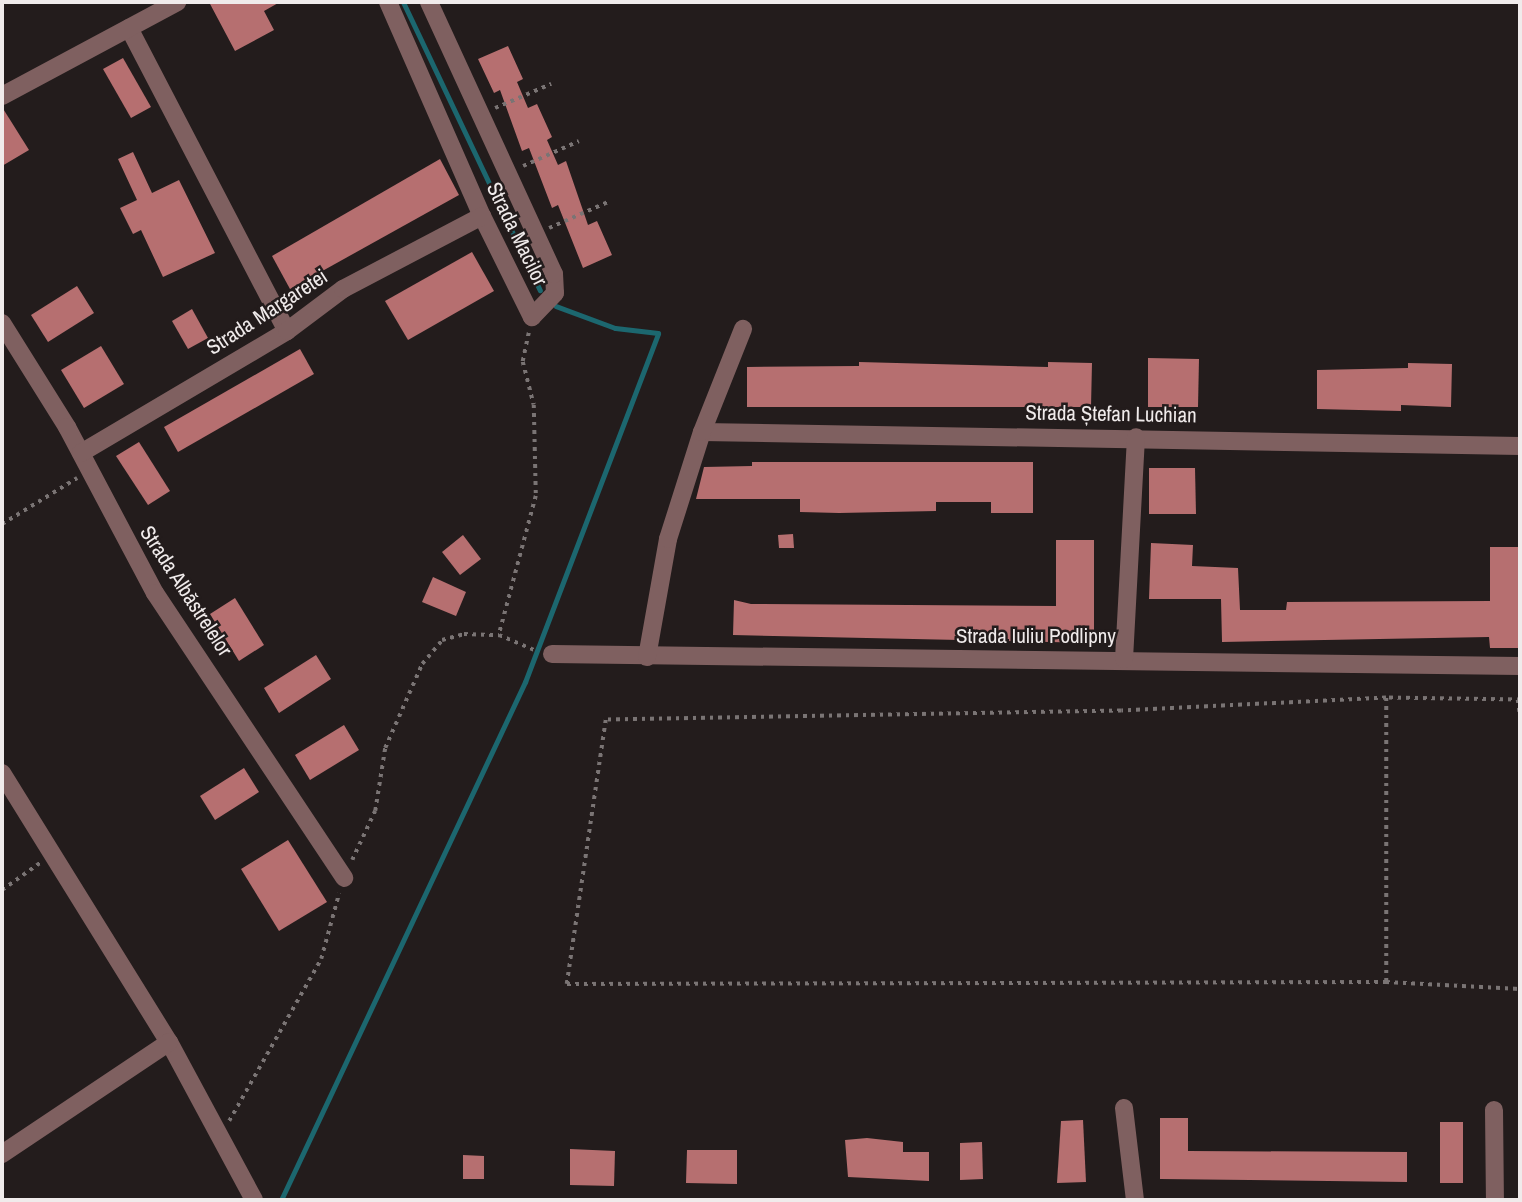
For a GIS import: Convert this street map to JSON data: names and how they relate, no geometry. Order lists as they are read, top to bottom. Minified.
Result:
{"streets":{"street":["Strada Macilor","Strada Margaretei","Strada Ștefan Luchian","Strada Albăstrelelor","Strada Iuliu Podlipny"]},"crossings":[["Strada Macilor","Strada Margaretei"],["Strada Margaretei","Strada Albăstrelelor"]]}
